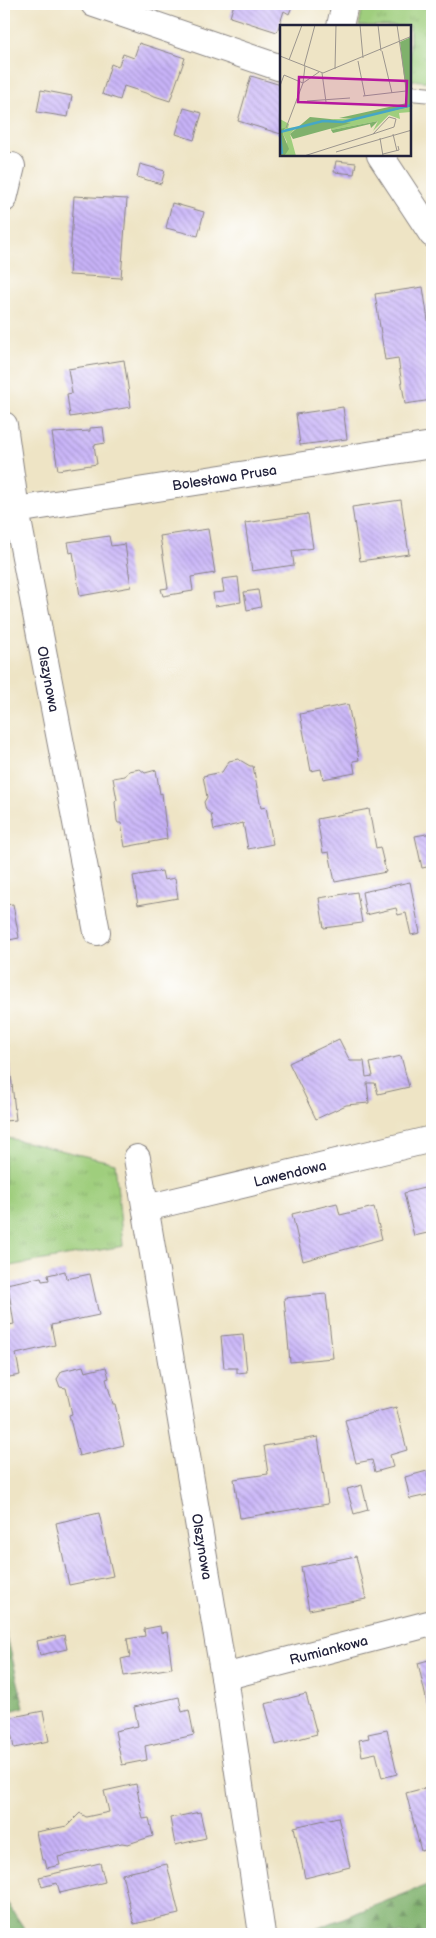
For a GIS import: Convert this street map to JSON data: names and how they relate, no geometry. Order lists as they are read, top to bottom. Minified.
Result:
{"streets":{"street":["Bolesława Prusa","Olszynowa","Lawendowa","Rumiankowa"]},"crossings":[["Bolesława Prusa","Olszynowa"],["Olszynowa","Lawendowa"],["Olszynowa","Rumiankowa"]]}
